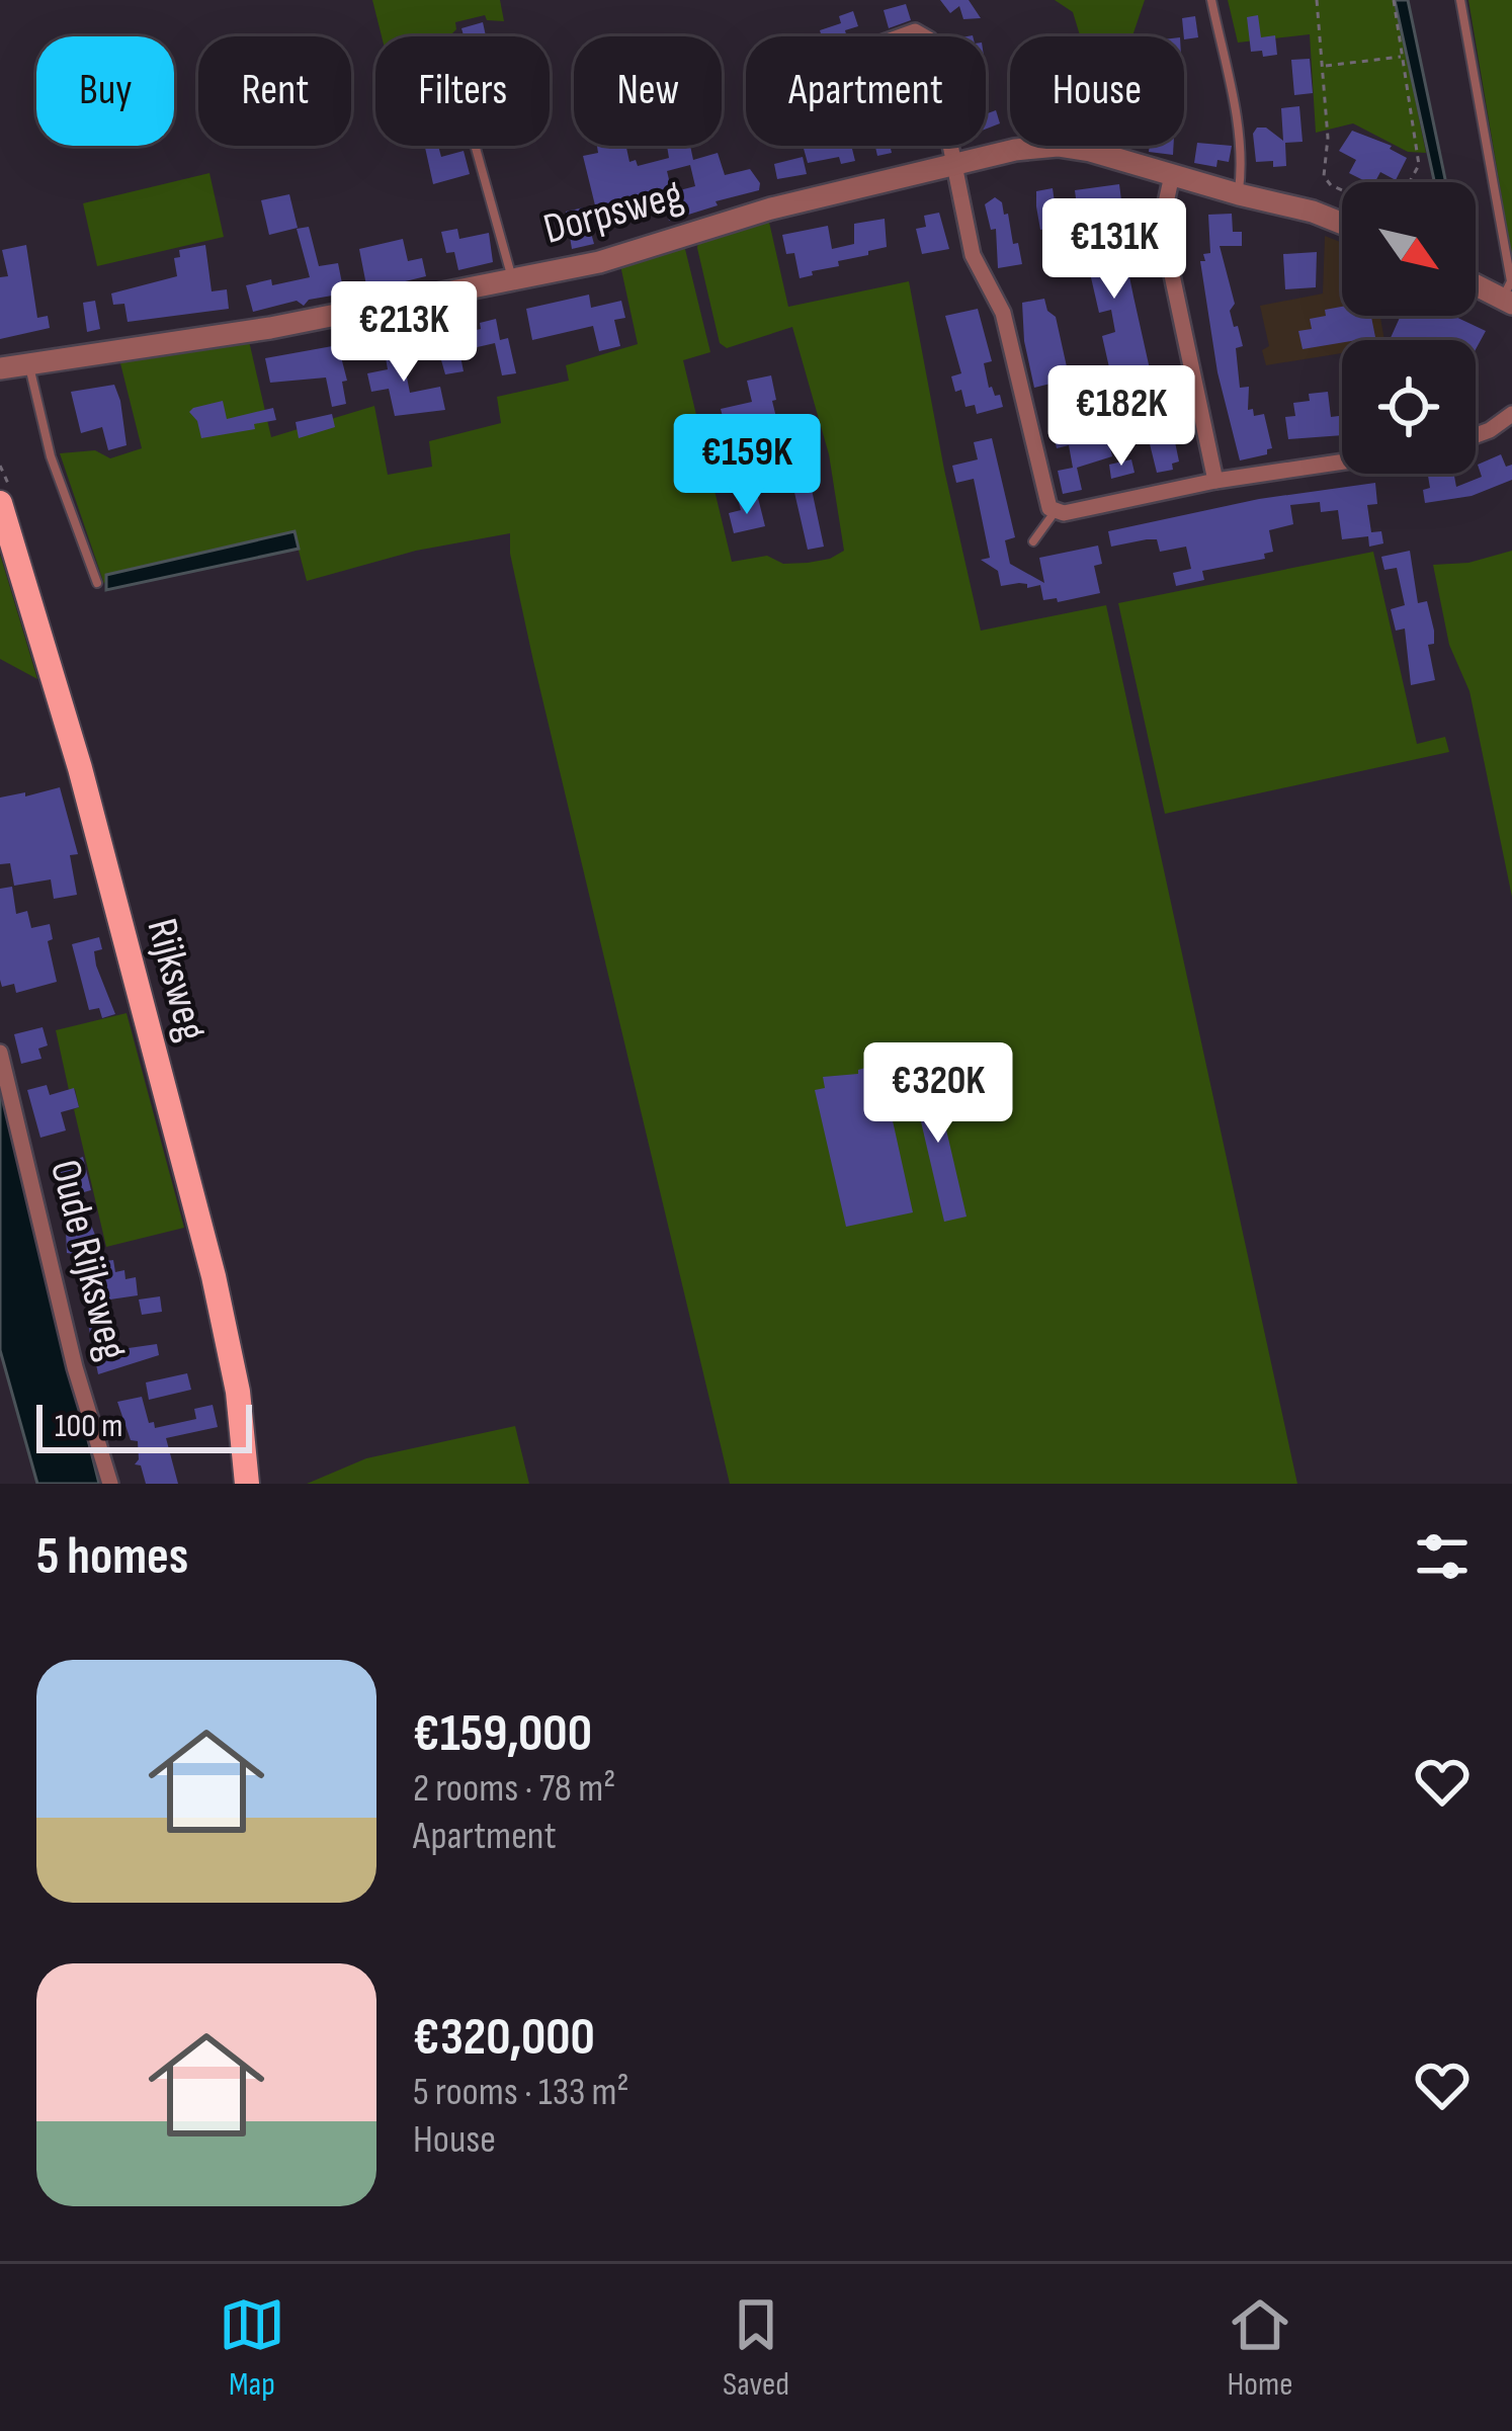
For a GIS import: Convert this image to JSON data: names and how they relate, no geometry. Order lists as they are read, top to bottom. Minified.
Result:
{"streets":{"main road":["Rijksweg"],"street":["Dorpsweg","Oude Rijksweg"]},"scale_bar":"100 m","north":"bottom right","page":{"chip":["Buy","Rent","Filters","New","Apartment","House"],"price":["€131K","€213K","€182K","€159K","€320K"],"scale":"100 m","heading":"5 homes","list":[{"name":"€159,000","note":"2 rooms · 78 m² · Apartment"},{"name":"€320,000","note":"5 rooms · 133 m² · House"}],"tabs":["Map","Saved","Home"]}}
